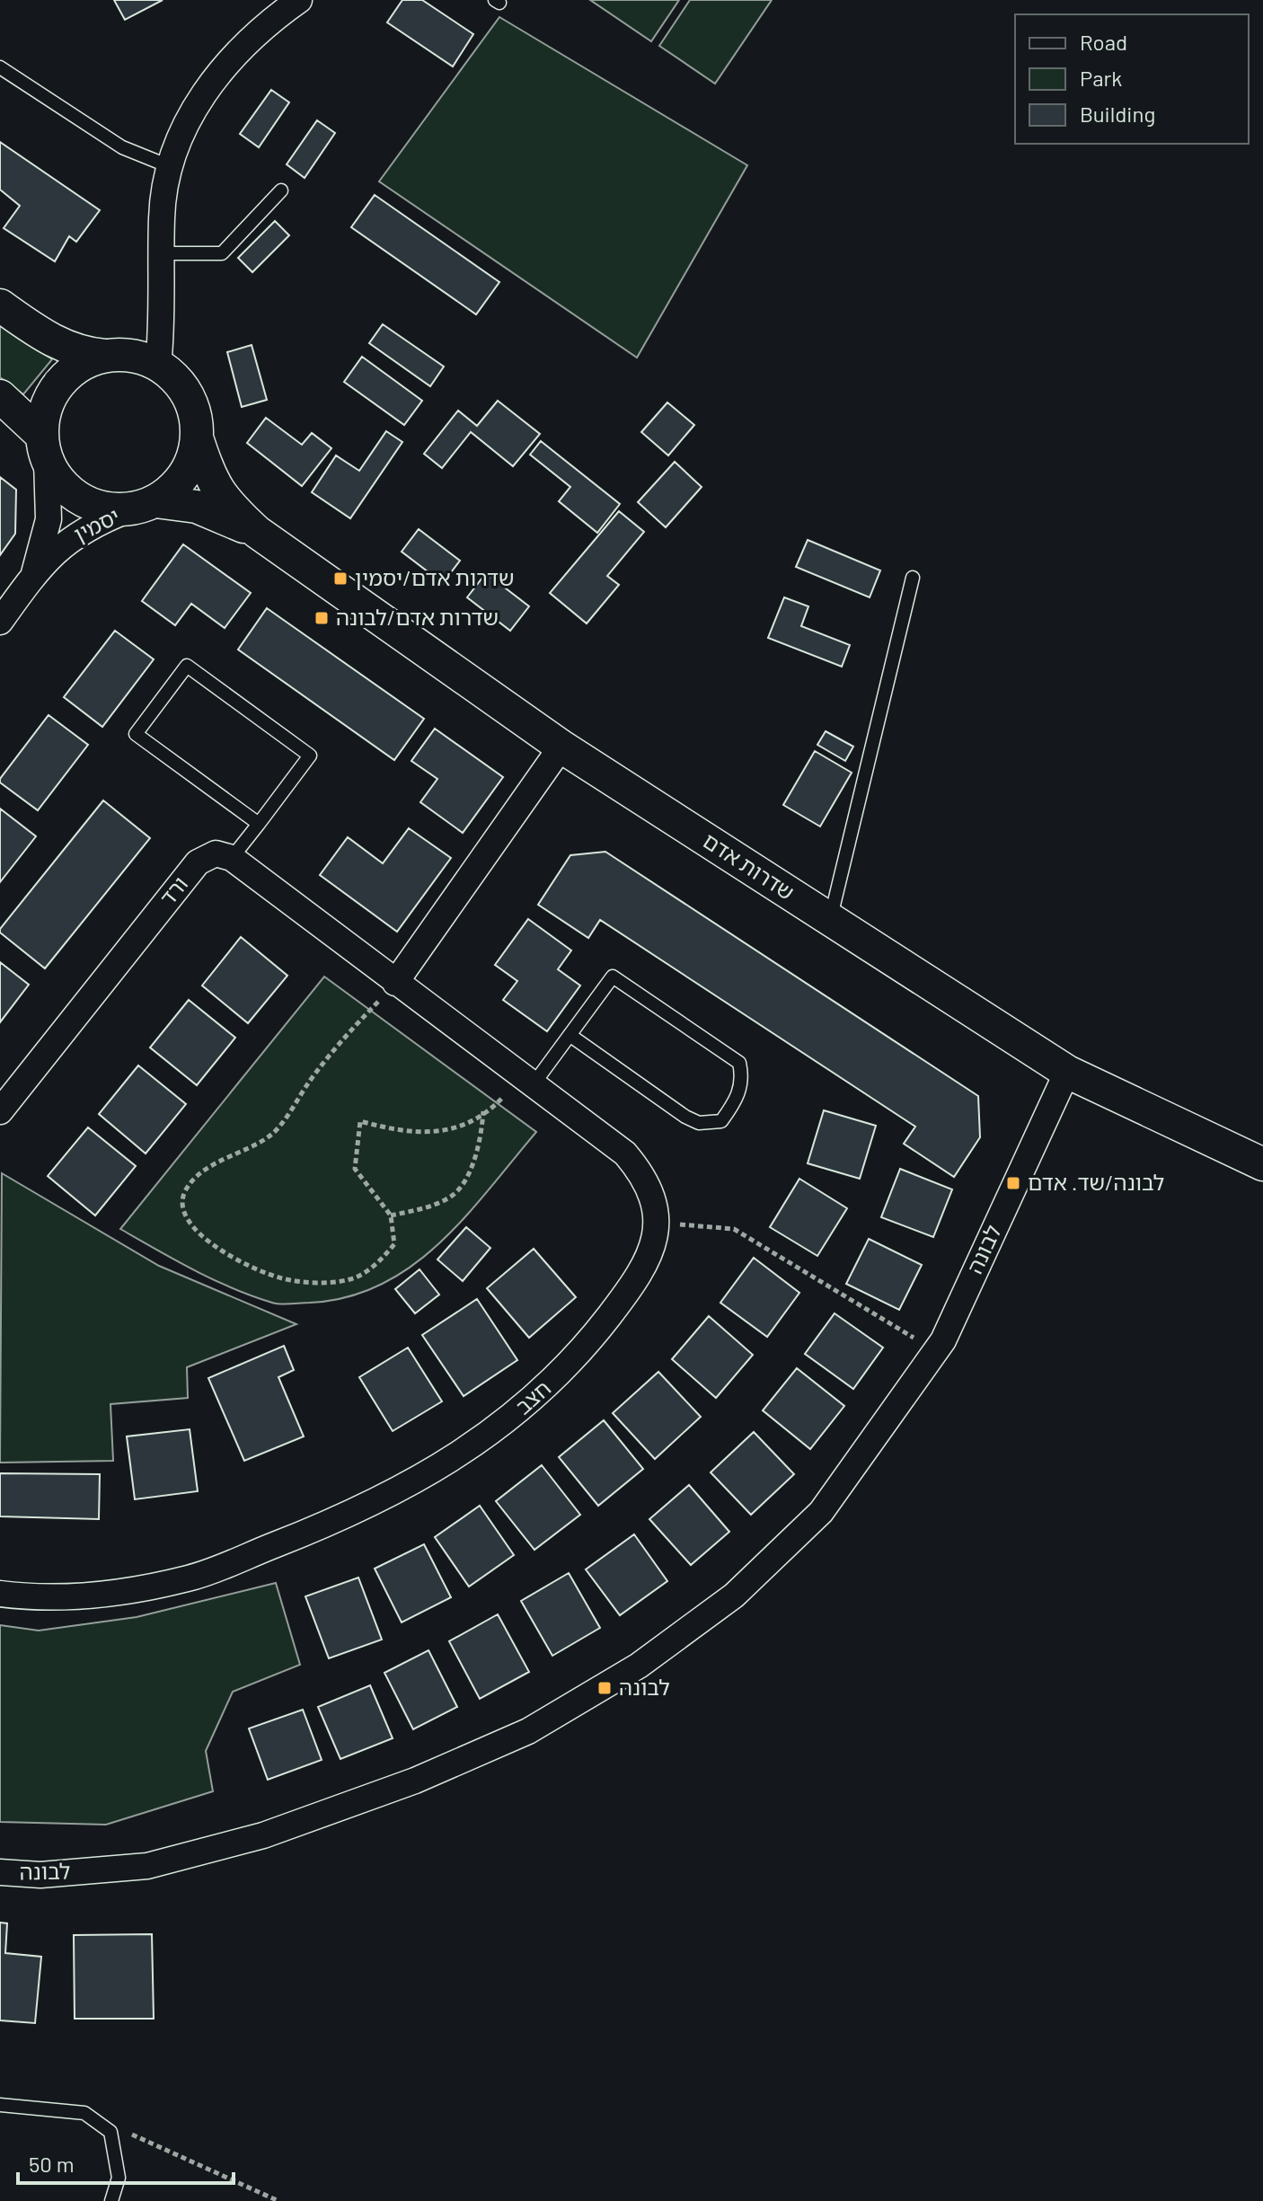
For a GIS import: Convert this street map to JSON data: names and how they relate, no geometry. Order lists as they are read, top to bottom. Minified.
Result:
{"streets":{"street":["יסמין","שדרות אדם","ורד","לבונה","חצב"]},"crossings":[["יסמין","שדרות אדם"],["שדרות אדם","לבונה"]],"places":{"transit":["שדרות אדם/יסמין","שדרות אדם/לבונה","לבונה/שד. אדם","לבונה"]},"legend":["Road","Park","Building"],"scale_bar":"50 m"}
